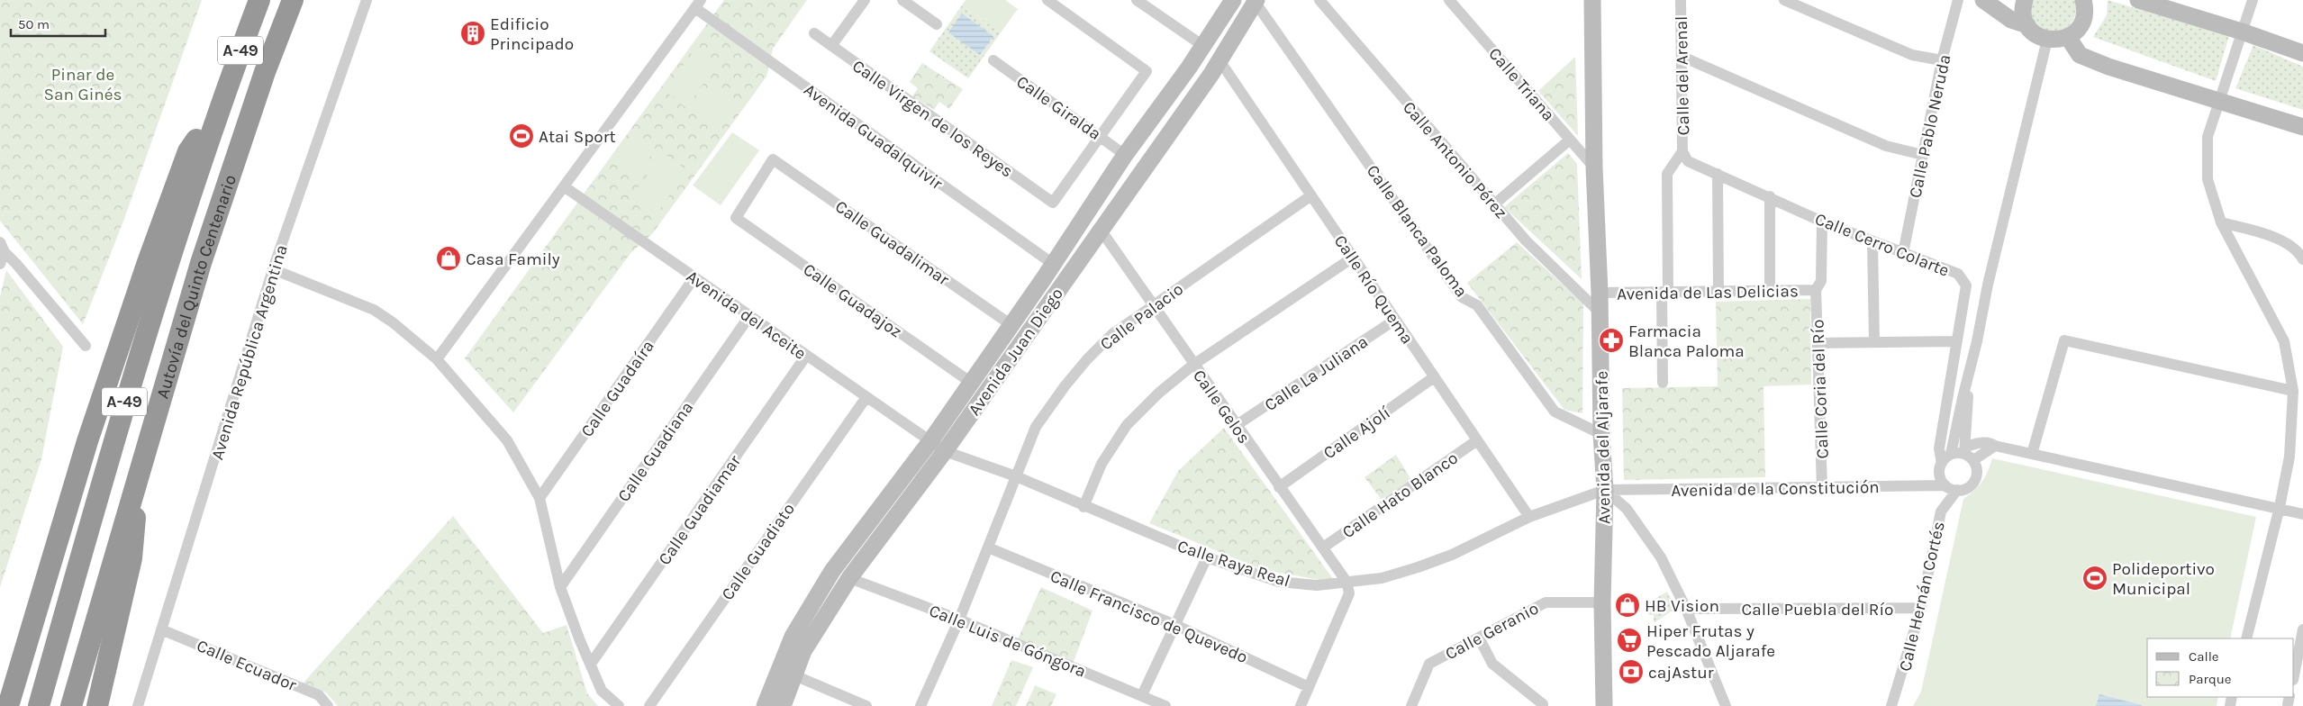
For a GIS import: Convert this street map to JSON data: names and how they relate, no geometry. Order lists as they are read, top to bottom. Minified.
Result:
{"streets":{"highway":["A-49","Autovía del Quinto Centenario"],"street":["Calle del Arenal","Calle Triana","Calle Giralda","Calle Virgen de los Reyes","Calle Pablo Neruda","Avenida Guadalquivir","Calle Antonio Pérez","Calle Blanca Paloma","Calle Guadalimar","Calle Cerro Colarte","Calle Río Quema","Avenida de Las Delicias","Calle Guadajoz","Avenida del Aceite","Calle Palacio","Avenida Juan Diego","Avenida República Argentina","Calle La Juliana","Calle Guadaíra","Calle Coria del Río","Calle Gelos","Calle Ajolí","Avenida del Aljarafe","Calle Guadiana","Avenida de la Constitución","Calle Hato Blanco","Calle Guadiamar","Calle Guadiato","Calle Raya Real","Calle Hernán Cortés","Calle Puebla del Río","Calle Francisco de Quevedo","Calle Geranio","Calle Luis de Góngora","Calle Ecuador"]},"crossings":[["Calle del Arenal","Calle Cerro Colarte"],["Calle Triana","Avenida del Aljarafe"],["Calle Giralda","Calle Virgen de los Reyes"],["Calle Giralda","Avenida Juan Diego"],["Calle Pablo Neruda","Calle Cerro Colarte"],["Avenida Guadalquivir","Avenida Juan Diego"],["Calle Antonio Pérez","Avenida del Aljarafe"],["Calle Blanca Paloma","Avenida Juan Diego"],["Calle Blanca Paloma","Avenida del Aljarafe"],["Calle Guadalimar","Calle Guadajoz"],["Calle Guadalimar","Avenida Juan Diego"],["Calle Cerro Colarte","Calle Coria del Río"],["Calle Cerro Colarte","Avenida de la Constitución"],["Calle Cerro Colarte","Calle Hernán Cortés"],["Calle Río Quema","Calle Palacio"],["Calle Río Quema","Avenida Juan Diego"],["Calle Río Quema","Calle La Juliana"],["Calle Río Quema","Calle Ajolí"],["Calle Río Quema","Calle Hato Blanco"],["Calle Río Quema","Calle Raya Real"],["Avenida de Las Delicias","Calle Coria del Río"],["Avenida de Las Delicias","Avenida del Aljarafe"],["Calle Guadajoz","Avenida Juan Diego"],["Avenida del Aceite","Avenida Juan Diego"],["Avenida del Aceite","Calle Guadaíra"],["Avenida del Aceite","Calle Guadiana"],["Avenida del Aceite","Calle Guadiamar"],["Avenida del Aceite","Calle Guadiato"],["Avenida del Aceite","Calle Raya Real"],["Calle Palacio","Calle Gelos"],["Calle Palacio","Calle Raya Real"],["Calle Palacio","Calle Francisco de Quevedo"],["Calle Palacio","Calle Luis de Góngora"],["Avenida Juan Diego","Calle Gelos"],["Avenida Juan Diego","Calle Raya Real"],["Avenida Juan Diego","Calle Luis de Góngora"],["Avenida República Argentina","Calle Ecuador"],["Calle La Juliana","Calle Gelos"],["Calle Coria del Río","Avenida de la Constitución"],["Calle Gelos","Calle Ajolí"],["Calle Gelos","Calle Hato Blanco"],["Calle Gelos","Calle Raya Real"],["Avenida del Aljarafe","Avenida de la Constitución"],["Avenida del Aljarafe","Calle Raya Real"],["Avenida del Aljarafe","Calle Geranio"],["Avenida de la Constitución","Calle Raya Real"],["Avenida de la Constitución","Calle Hernán Cortés"],["Calle Hernán Cortés","Calle Puebla del Río"]],"parks":["Pinar de San Ginés"],"places":{"building":["Edificio Principado"],"sports":["Atai Sport","Polideportivo Municipal"],"shop":["Casa Family","HB Vision"],"pharmacy":["Farmacia Blanca Paloma"],"supermarket":["Hiper Frutas y Pescado Aljarafe"],"bank":["cajAstur"]},"legend":["Calle","Parque"],"scale_bar":"50 m"}
